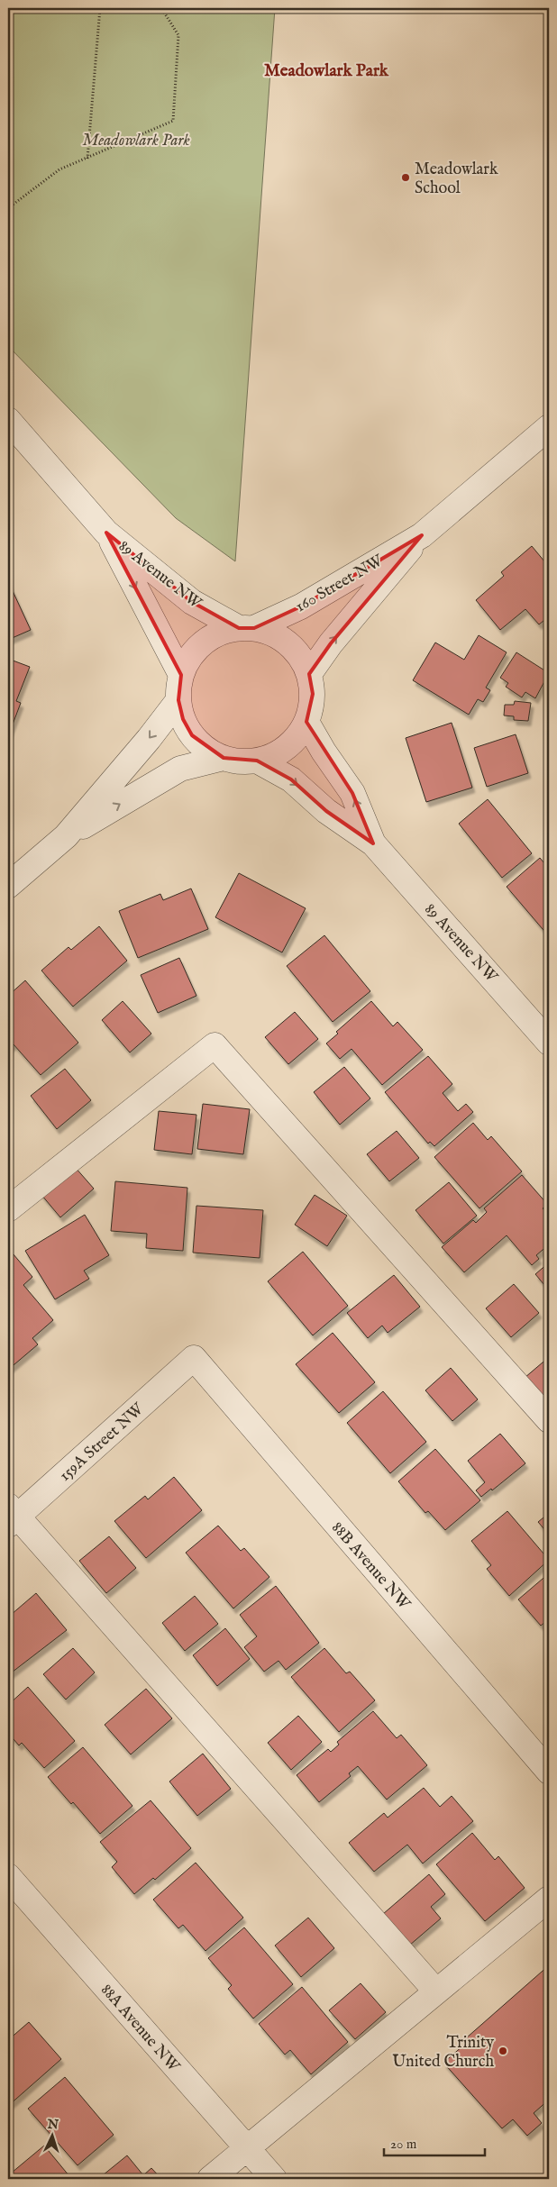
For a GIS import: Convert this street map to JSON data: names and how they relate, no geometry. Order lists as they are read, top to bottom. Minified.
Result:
{"streets":{"street":["89 Avenue NW","160 Street NW","159A Street NW","88B Avenue NW","88A Avenue NW"]},"crossings":[["89 Avenue NW","160 Street NW"],["159A Street NW","88B Avenue NW"]],"districts":["Meadowlark Park"],"parks":["Meadowlark Park"],"places":["Meadowlark School","Trinity United Church"],"scale_bar":"20 m","north":"top"}
